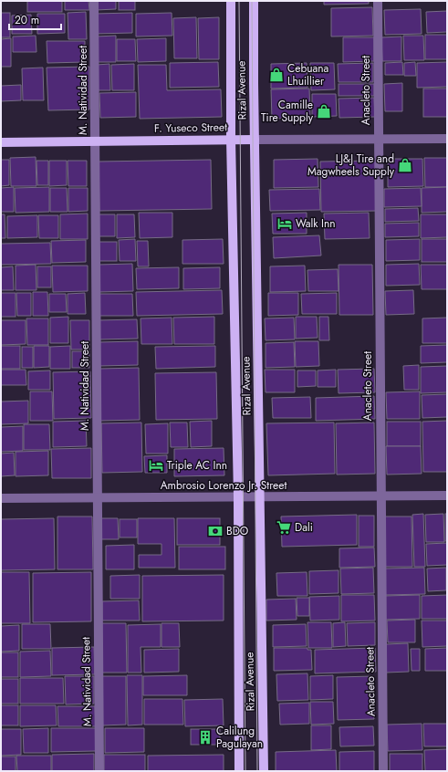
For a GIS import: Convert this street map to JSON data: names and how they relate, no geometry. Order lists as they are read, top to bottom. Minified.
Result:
{"streets":{"main road":["Rizal Avenue","F. Yuseco Street"],"street":["M. Natividad Street","Anacleto Street","Ambrosio Lorenzo Jr. Street"]},"crossings":[["M. Natividad Street","F. Yuseco Street"],["M. Natividad Street","Ambrosio Lorenzo Jr. Street"],["Rizal Avenue","F. Yuseco Street"],["Rizal Avenue","Ambrosio Lorenzo Jr. Street"],["Anacleto Street","F. Yuseco Street"],["Anacleto Street","Ambrosio Lorenzo Jr. Street"]],"places":{"shop":["Cebuana Lhuillier","Camille Tire Supply","LJ&J Tire and Magwheels Supply"],"hotel":["Walk Inn","Triple AC Inn"],"supermarket":["Dali"],"bank":["BDO"],"building":["Calilung Pagulayan"]},"scale_bar":"20 m"}
